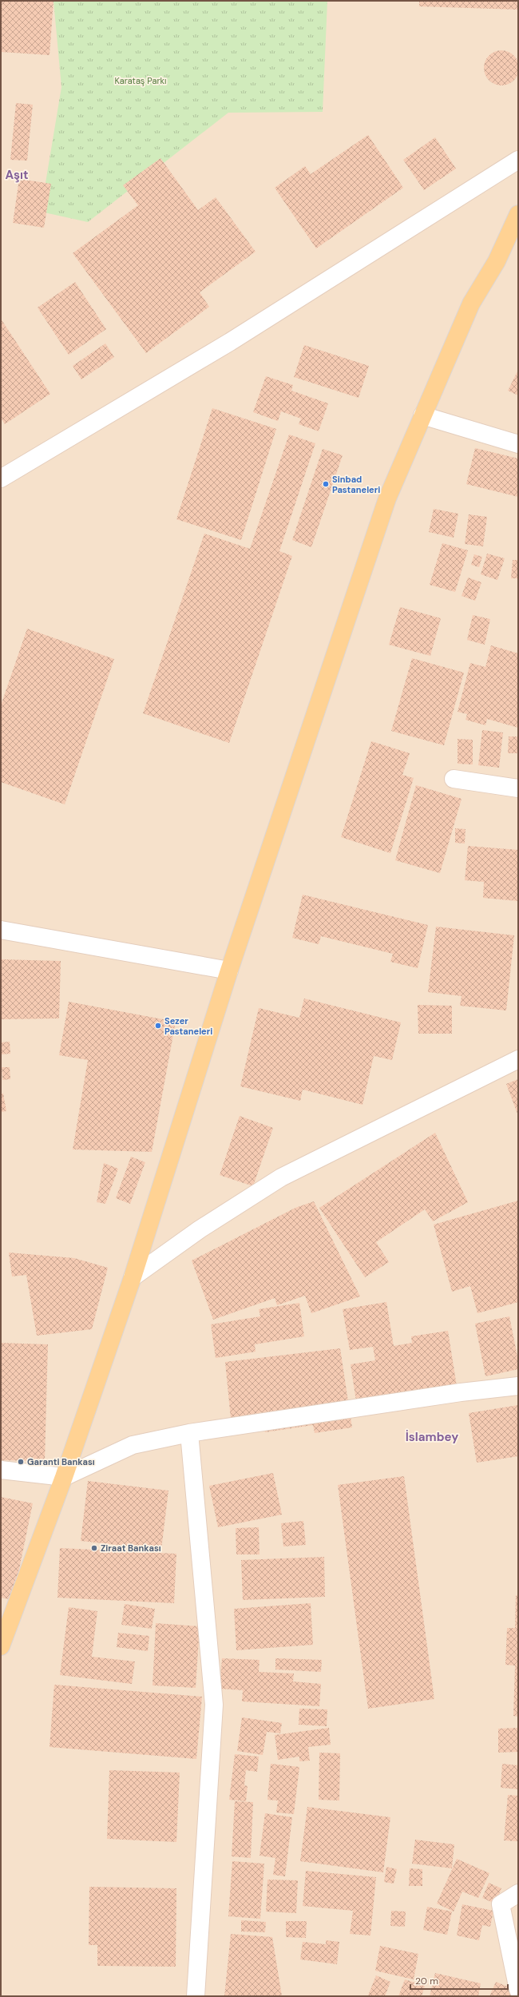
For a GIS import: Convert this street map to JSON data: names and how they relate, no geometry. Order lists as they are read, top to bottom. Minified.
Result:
{"districts":["Aşıt","İslambey"],"parks":["Karataş Parkı"],"places":["Sinbad Pastaneleri","Sezer Pastaneleri","Garanti Bankası","Ziraat Bankası"],"scale_bar":"20 m"}
